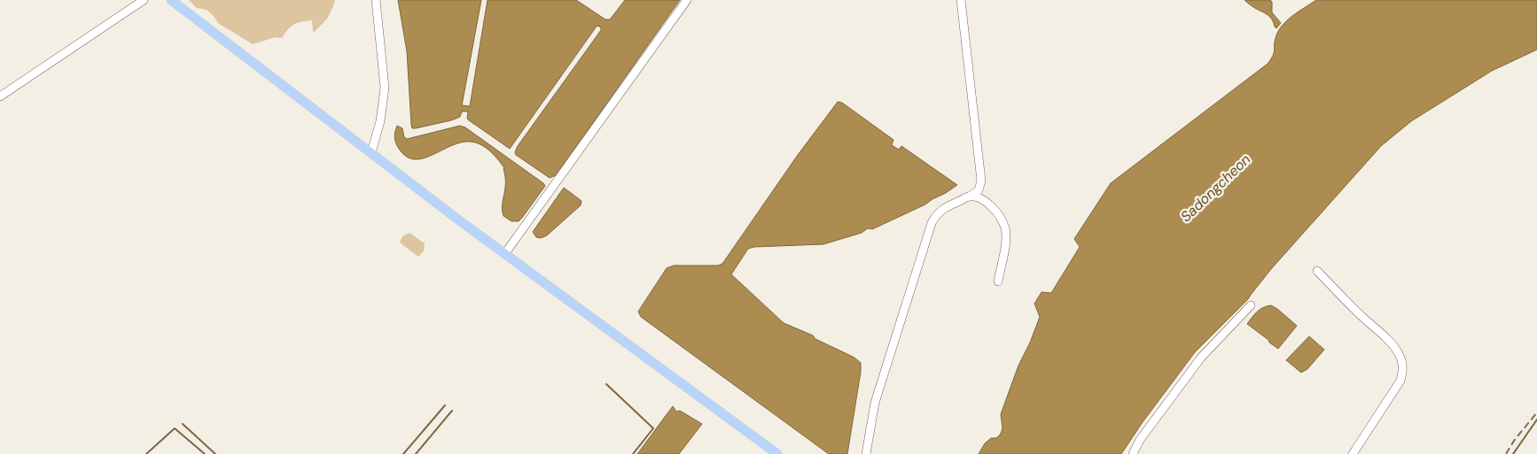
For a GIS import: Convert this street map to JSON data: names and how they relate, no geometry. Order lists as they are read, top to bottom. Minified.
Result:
{"water":["Sadongcheon"]}
